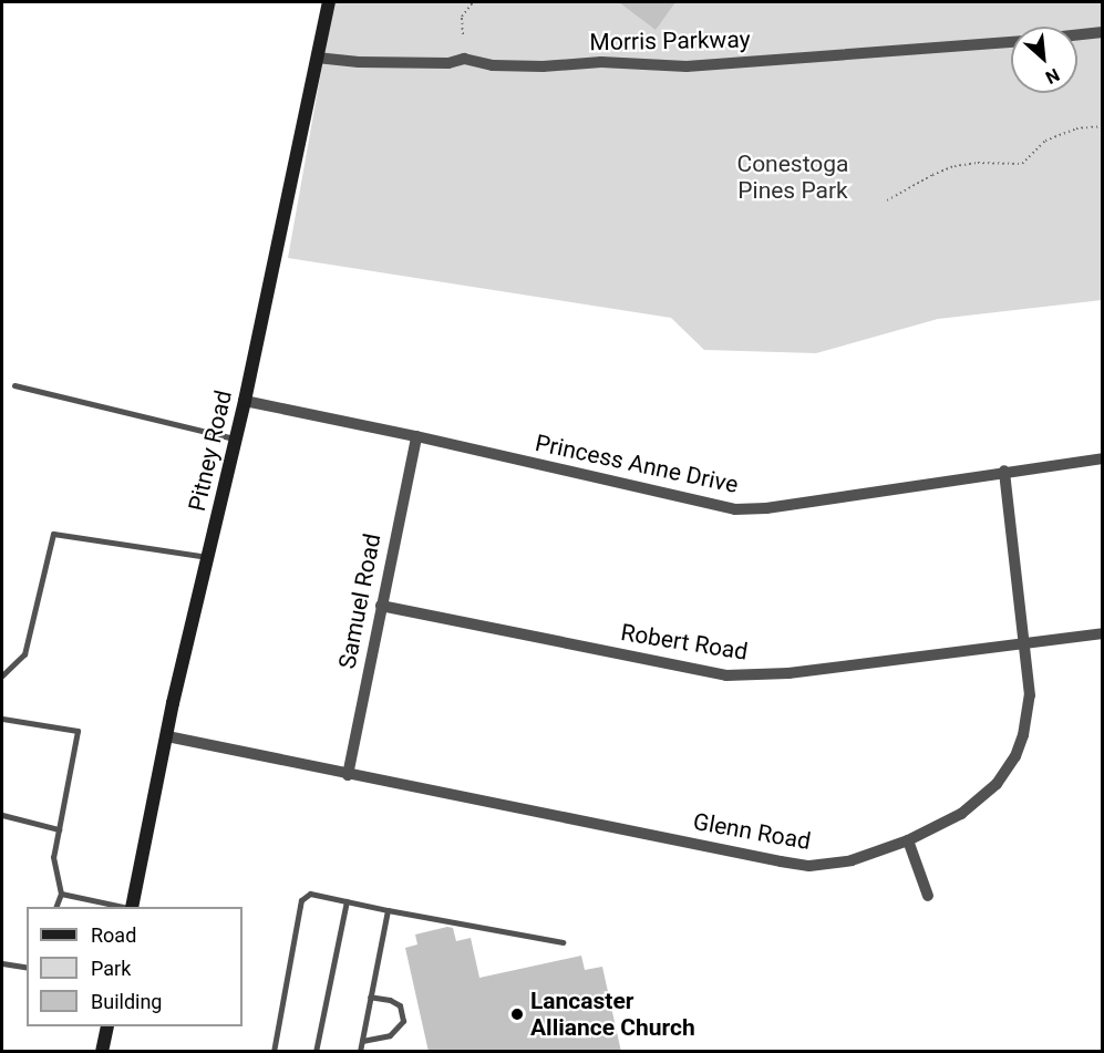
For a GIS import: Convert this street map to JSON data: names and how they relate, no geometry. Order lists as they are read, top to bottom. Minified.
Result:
{"streets":{"main road":["Pitney Road"],"street":["Morris Parkway","Princess Anne Drive","Samuel Road","Robert Road","Glenn Road"]},"crossings":[["Morris Parkway","Pitney Road"],["Pitney Road","Princess Anne Drive"],["Pitney Road","Glenn Road"],["Princess Anne Drive","Samuel Road"],["Princess Anne Drive","Glenn Road"],["Samuel Road","Robert Road"],["Samuel Road","Glenn Road"],["Robert Road","Glenn Road"]],"parks":["Conestoga Pines Park"],"places":["Lancaster Alliance Church"],"legend":["Road","Park","Building"],"north":"bottom right"}
